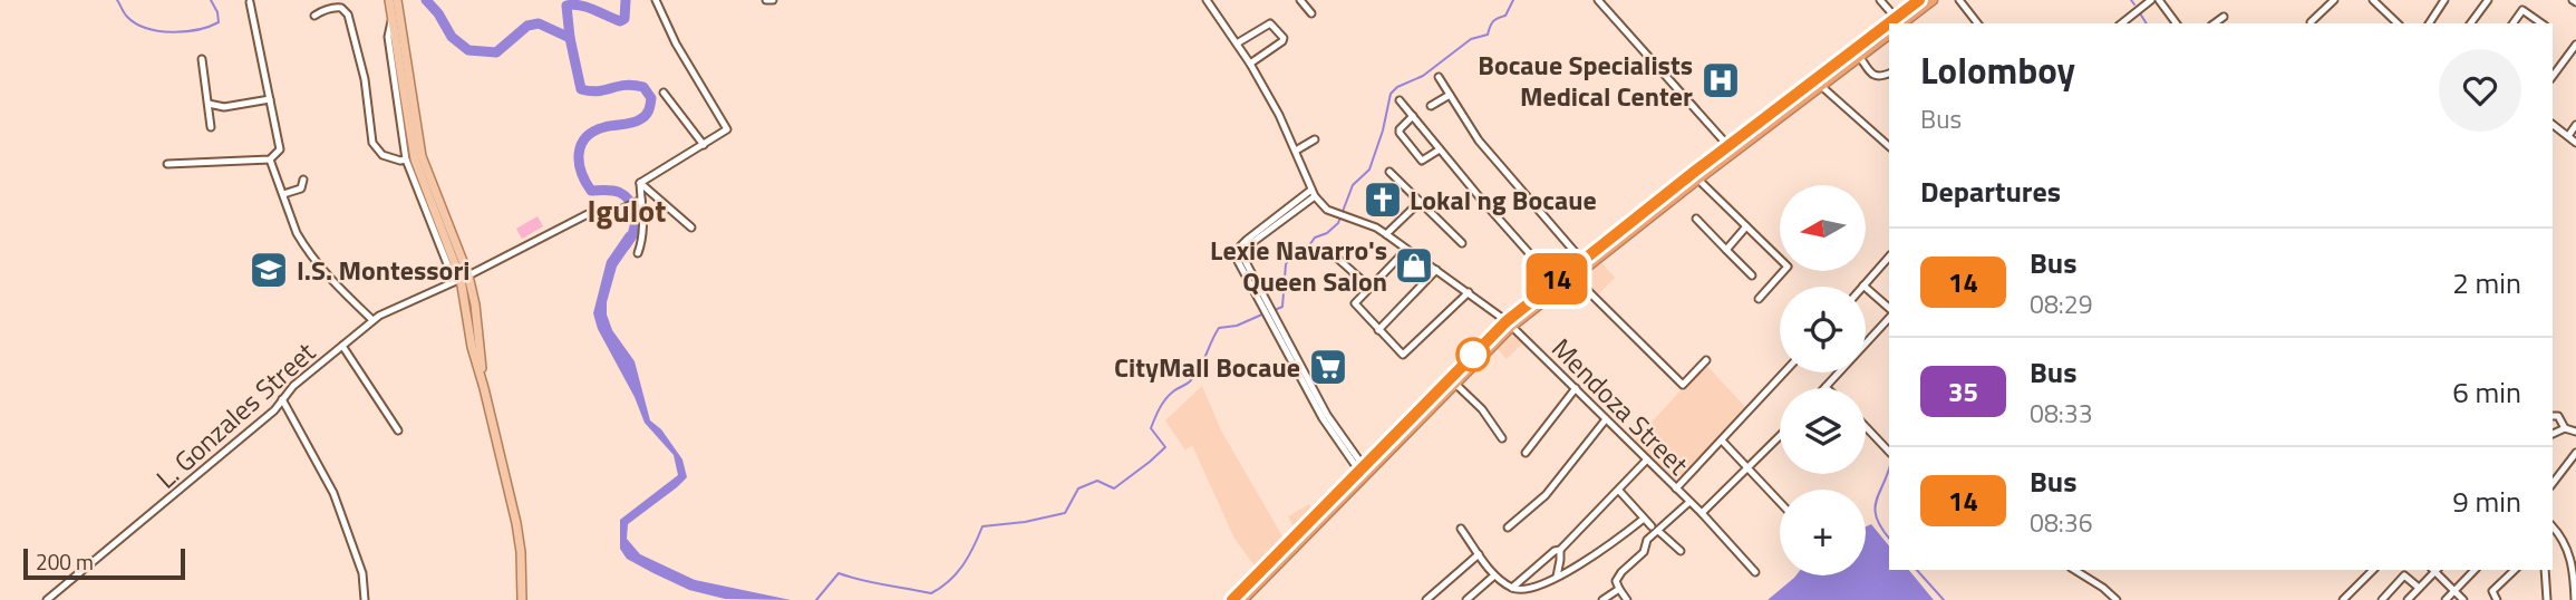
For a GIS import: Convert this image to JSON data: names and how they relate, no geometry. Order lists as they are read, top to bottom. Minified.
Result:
{"streets":{"street":["Mendoza Street","L. Gonzales Street"]},"districts":["Igulot"],"places":{"hospital":["Bocaue Specialists Medical Center"],"church":["Lokal ng Bocaue"],"shop":["Lexie Navarro's Queen Salon"],"school or university":["I.S. Montessori"],"supermarket":["CityMall Bocaue"]},"lines":["bus line 14"],"scale_bar":"200 m","north":"left","page":{"on_map":"14","heading":[["Lolomboy","Bus"],"Departures"],"map_buttons":"+","list":[{"mark":"14","name":"Bus","note":"08:29","value":"2 min"},{"mark":"35","name":"Bus","note":"08:33","value":"6 min"},{"mark":"14","name":"Bus","note":"08:36","value":"9 min"}],"scale":"200 m"}}
